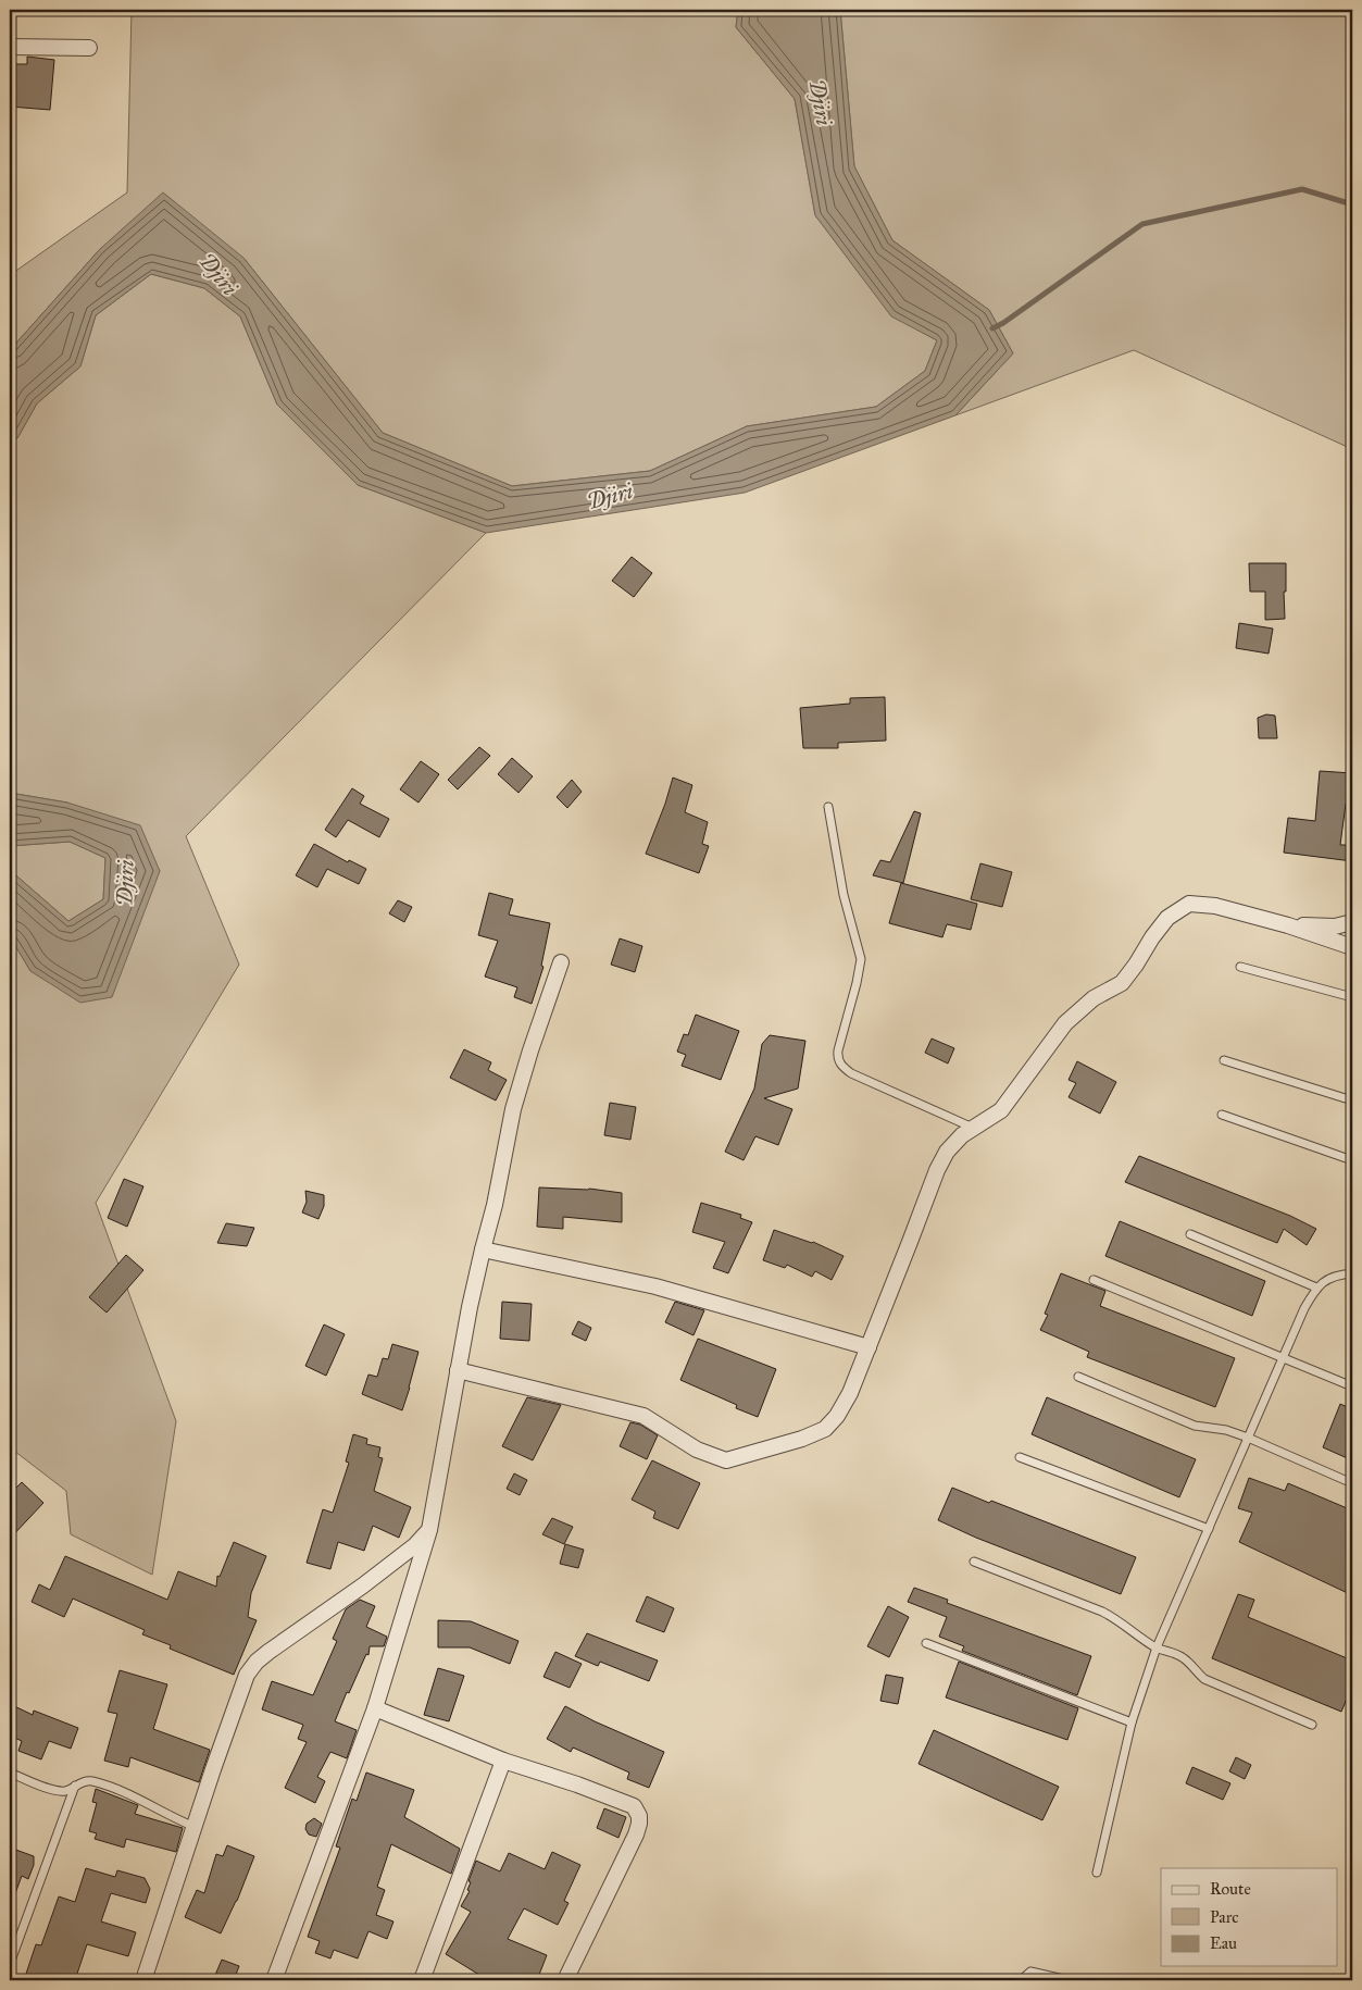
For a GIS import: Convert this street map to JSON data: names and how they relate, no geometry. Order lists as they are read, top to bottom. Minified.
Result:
{"water":["Djiri"],"legend":["Route","Parc","Eau"]}
